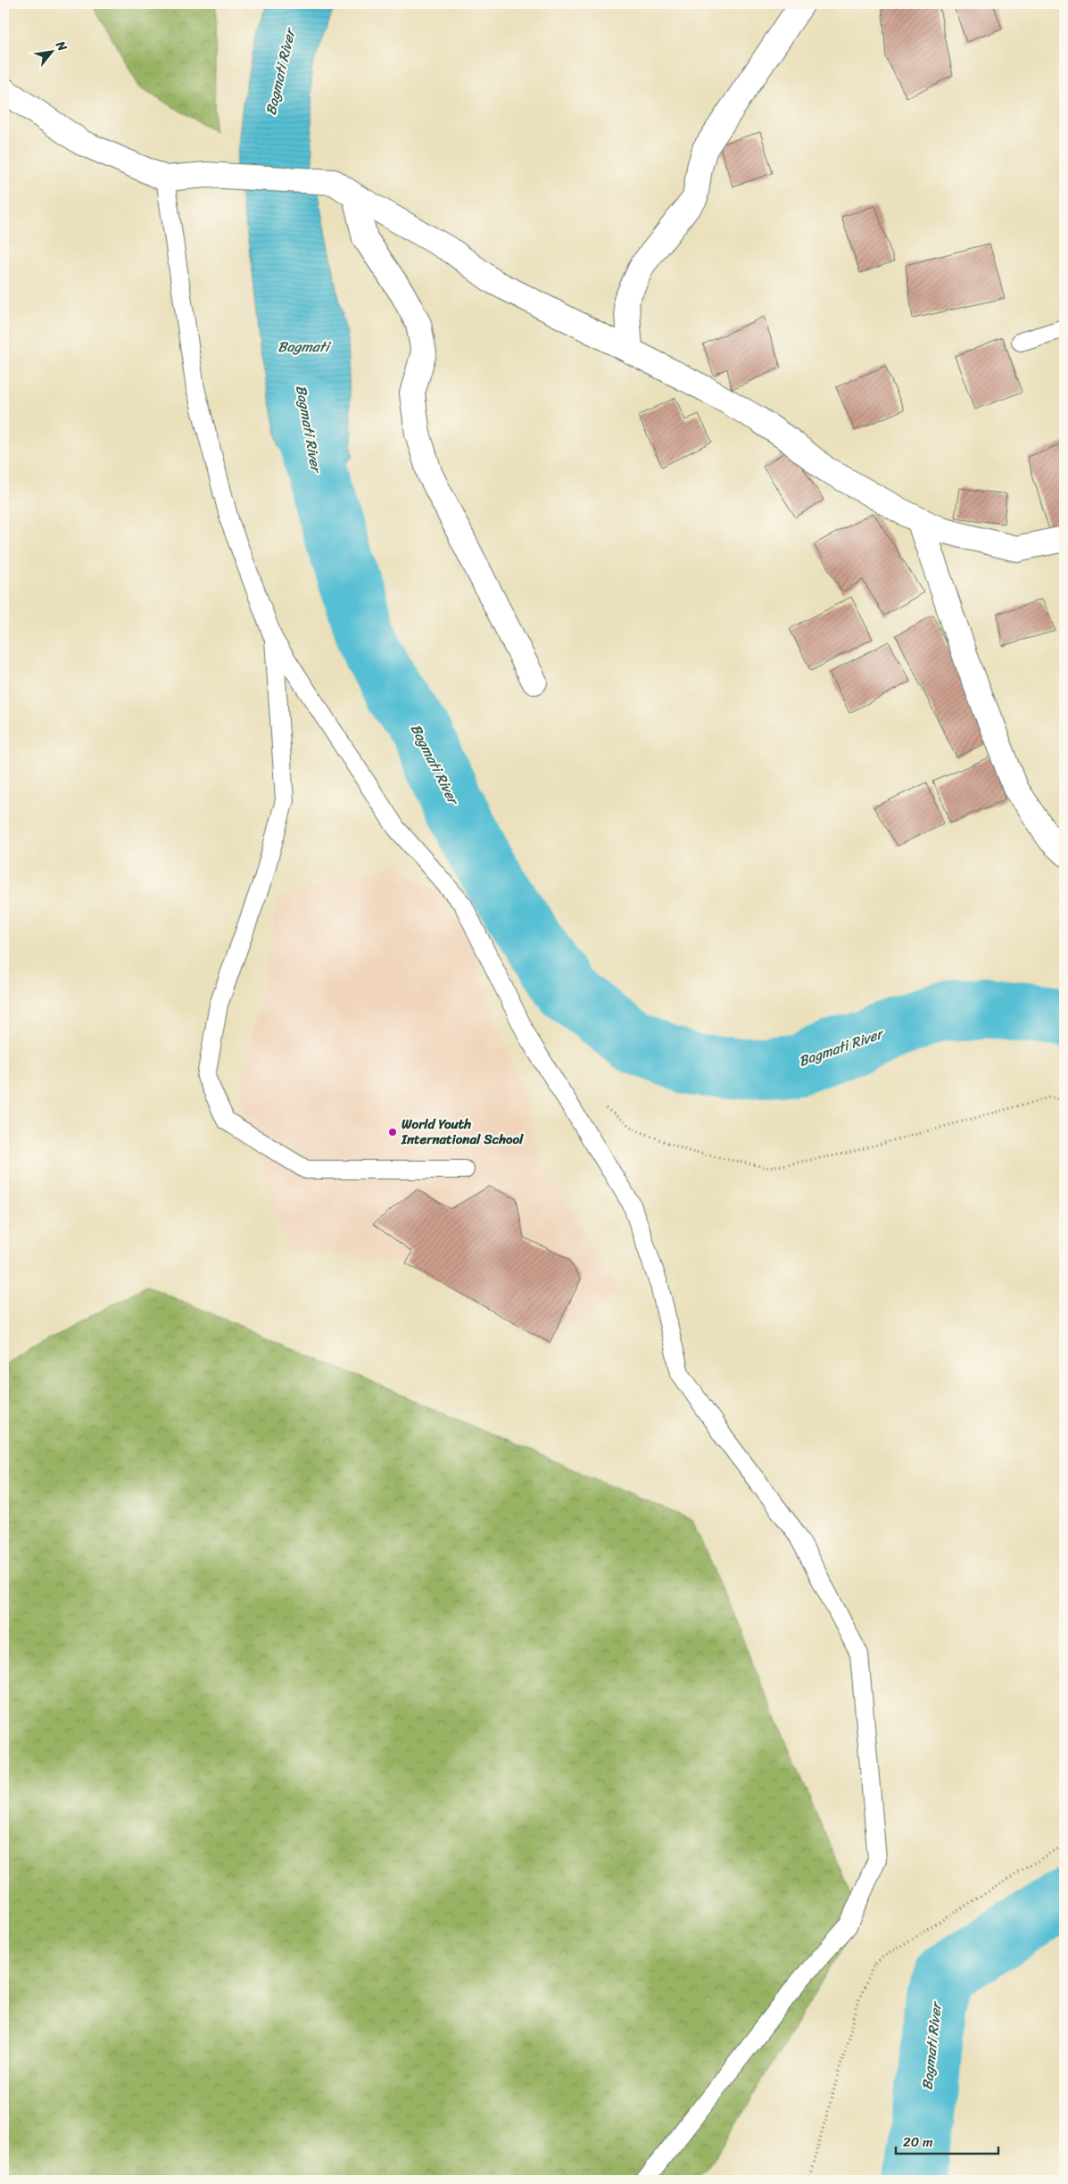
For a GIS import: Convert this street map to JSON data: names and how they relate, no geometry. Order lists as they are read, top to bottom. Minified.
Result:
{"water":["Bagmati River","Bagmati"],"places":["World Youth International School"],"scale_bar":"20 m","north":"top right"}
